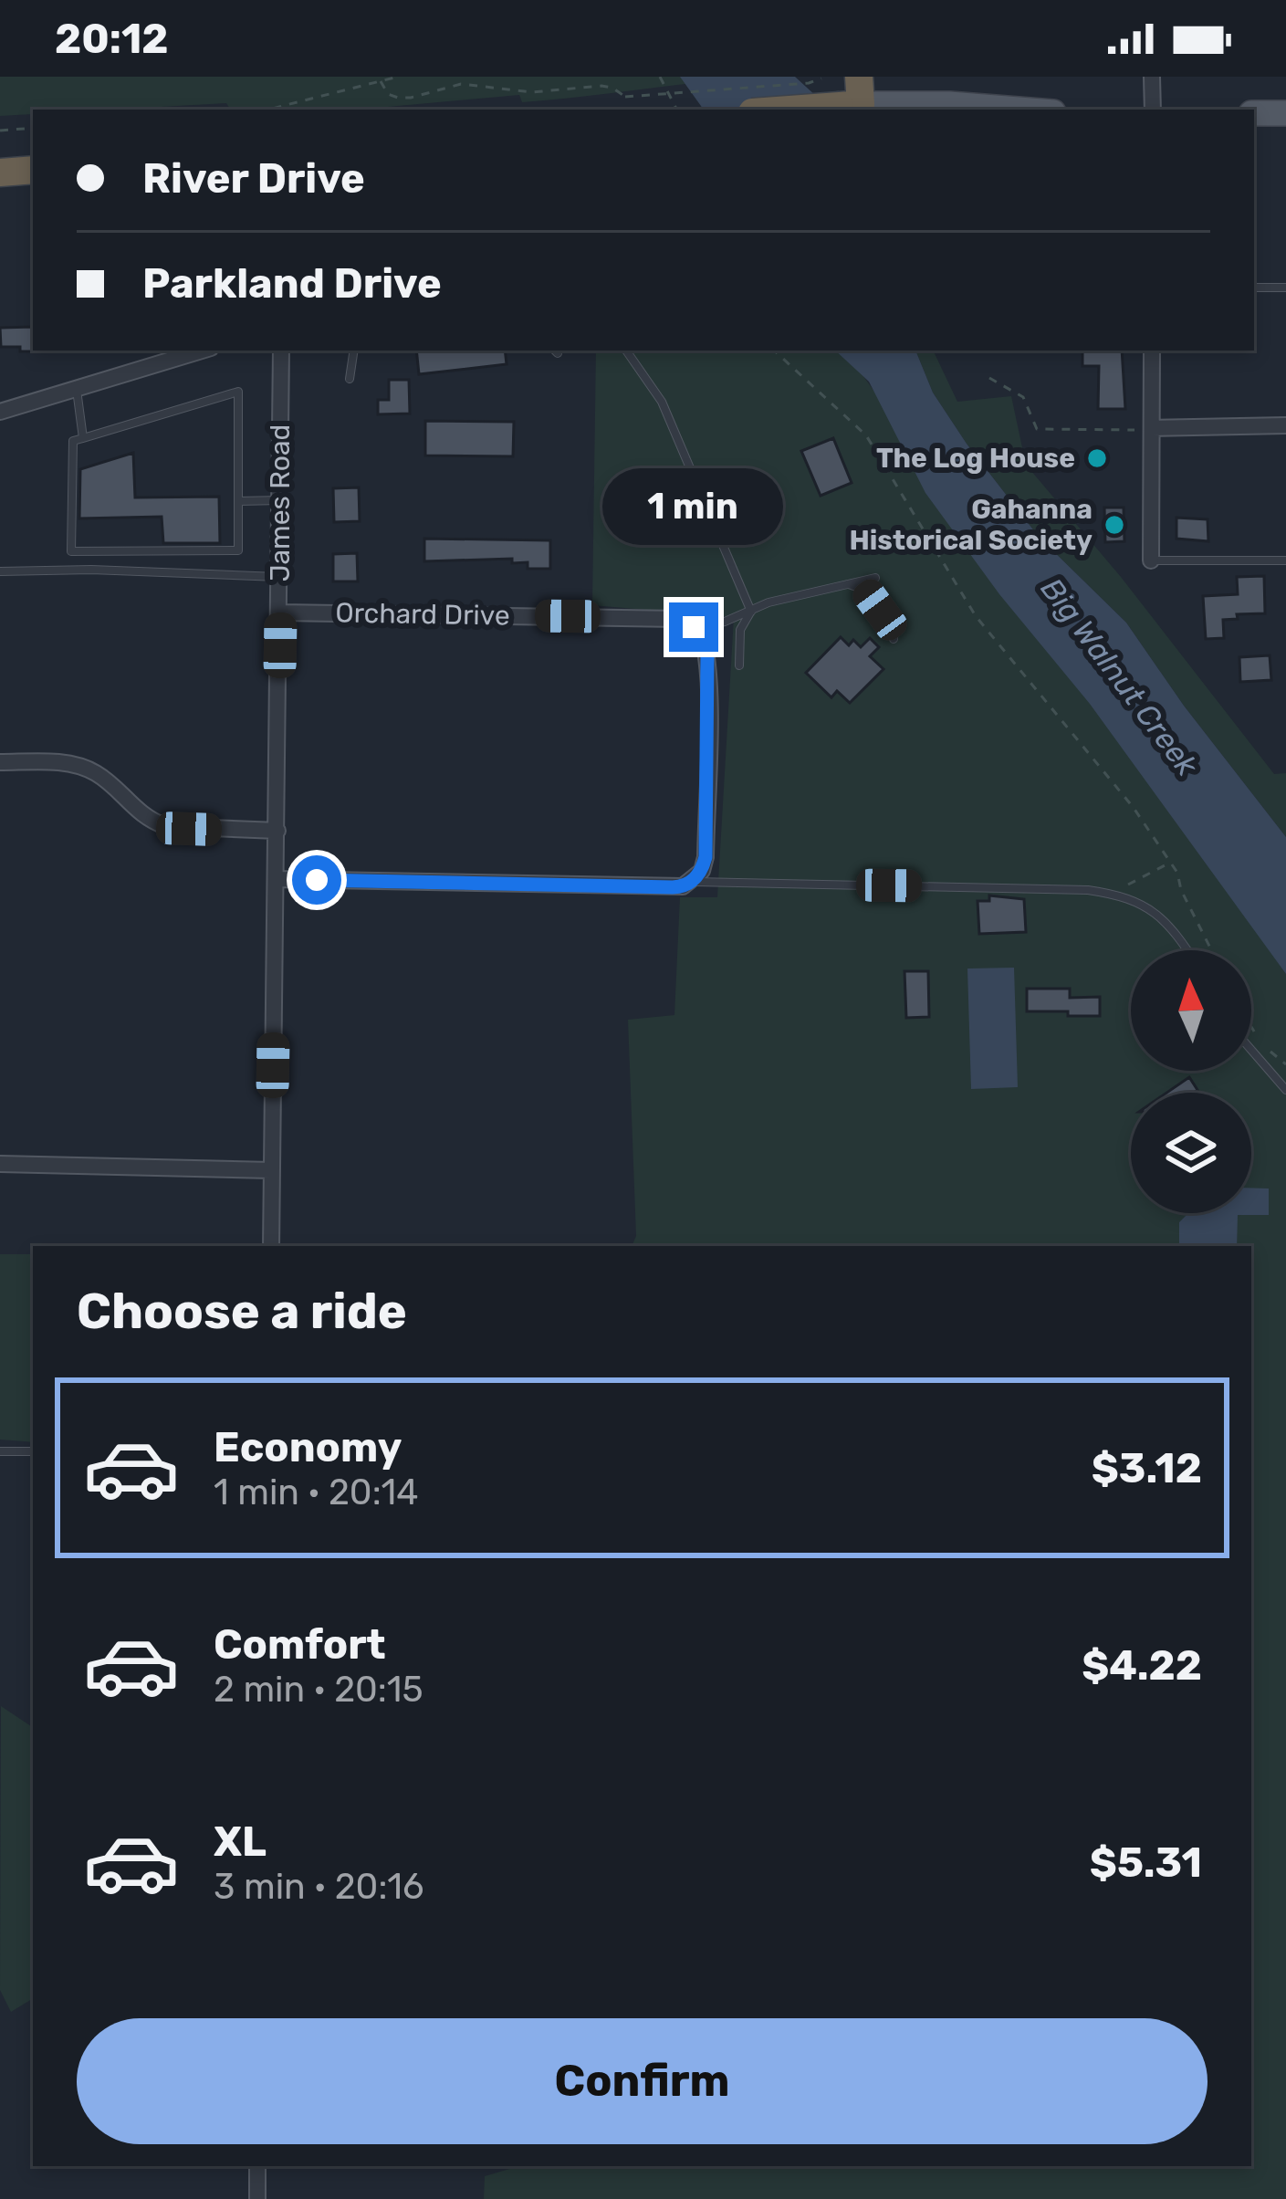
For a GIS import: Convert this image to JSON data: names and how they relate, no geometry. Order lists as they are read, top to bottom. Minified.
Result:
{"streets":{"street":["James Road","Orchard Drive"]},"crossings":[["James Road","Orchard Drive"]],"water":["Big Walnut Creek"],"places":["The Log House","Gahanna Historical Society"],"north":"top","page":{"status":"20:12","banner":["River Drive","Parkland Drive"],"bubble":"1 min","heading":"Choose a ride","list":[{"name":"Economy","note":"1 min · 20:14","value":"$3.12"},{"name":"Comfort","note":"2 min · 20:15","value":"$4.22"},{"name":"XL","note":"3 min · 20:16","value":"$5.31"}],"buttons":"Confirm"}}
